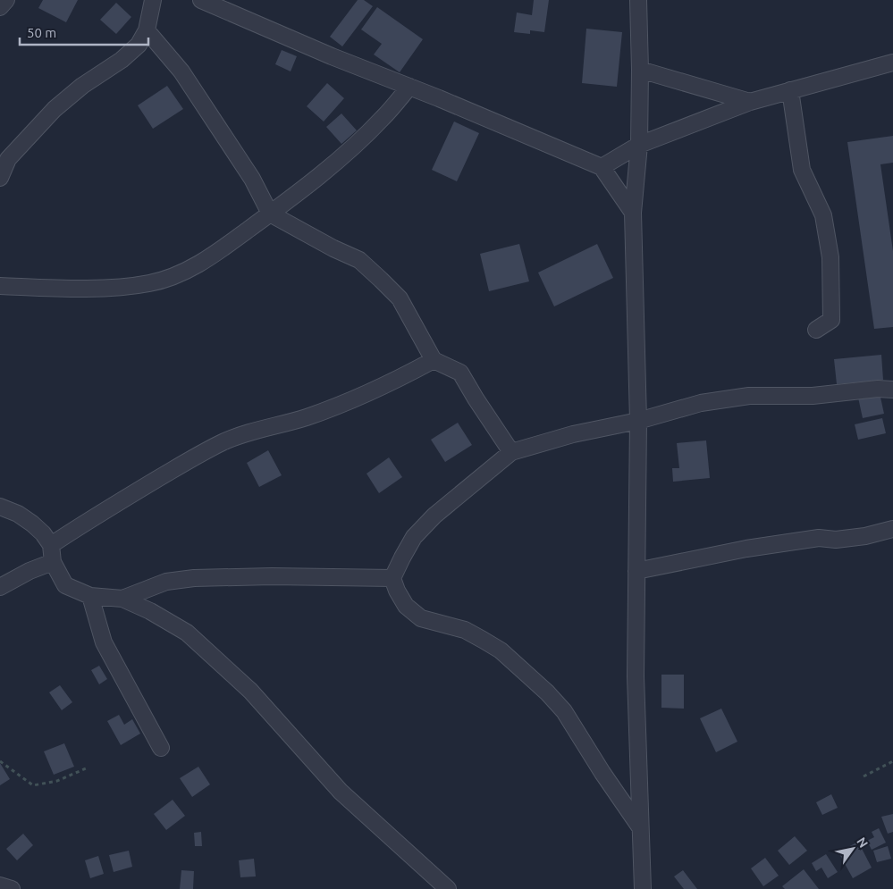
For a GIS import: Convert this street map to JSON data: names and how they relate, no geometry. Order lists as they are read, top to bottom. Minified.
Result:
{"scale_bar":"50 m","north":"top right"}
